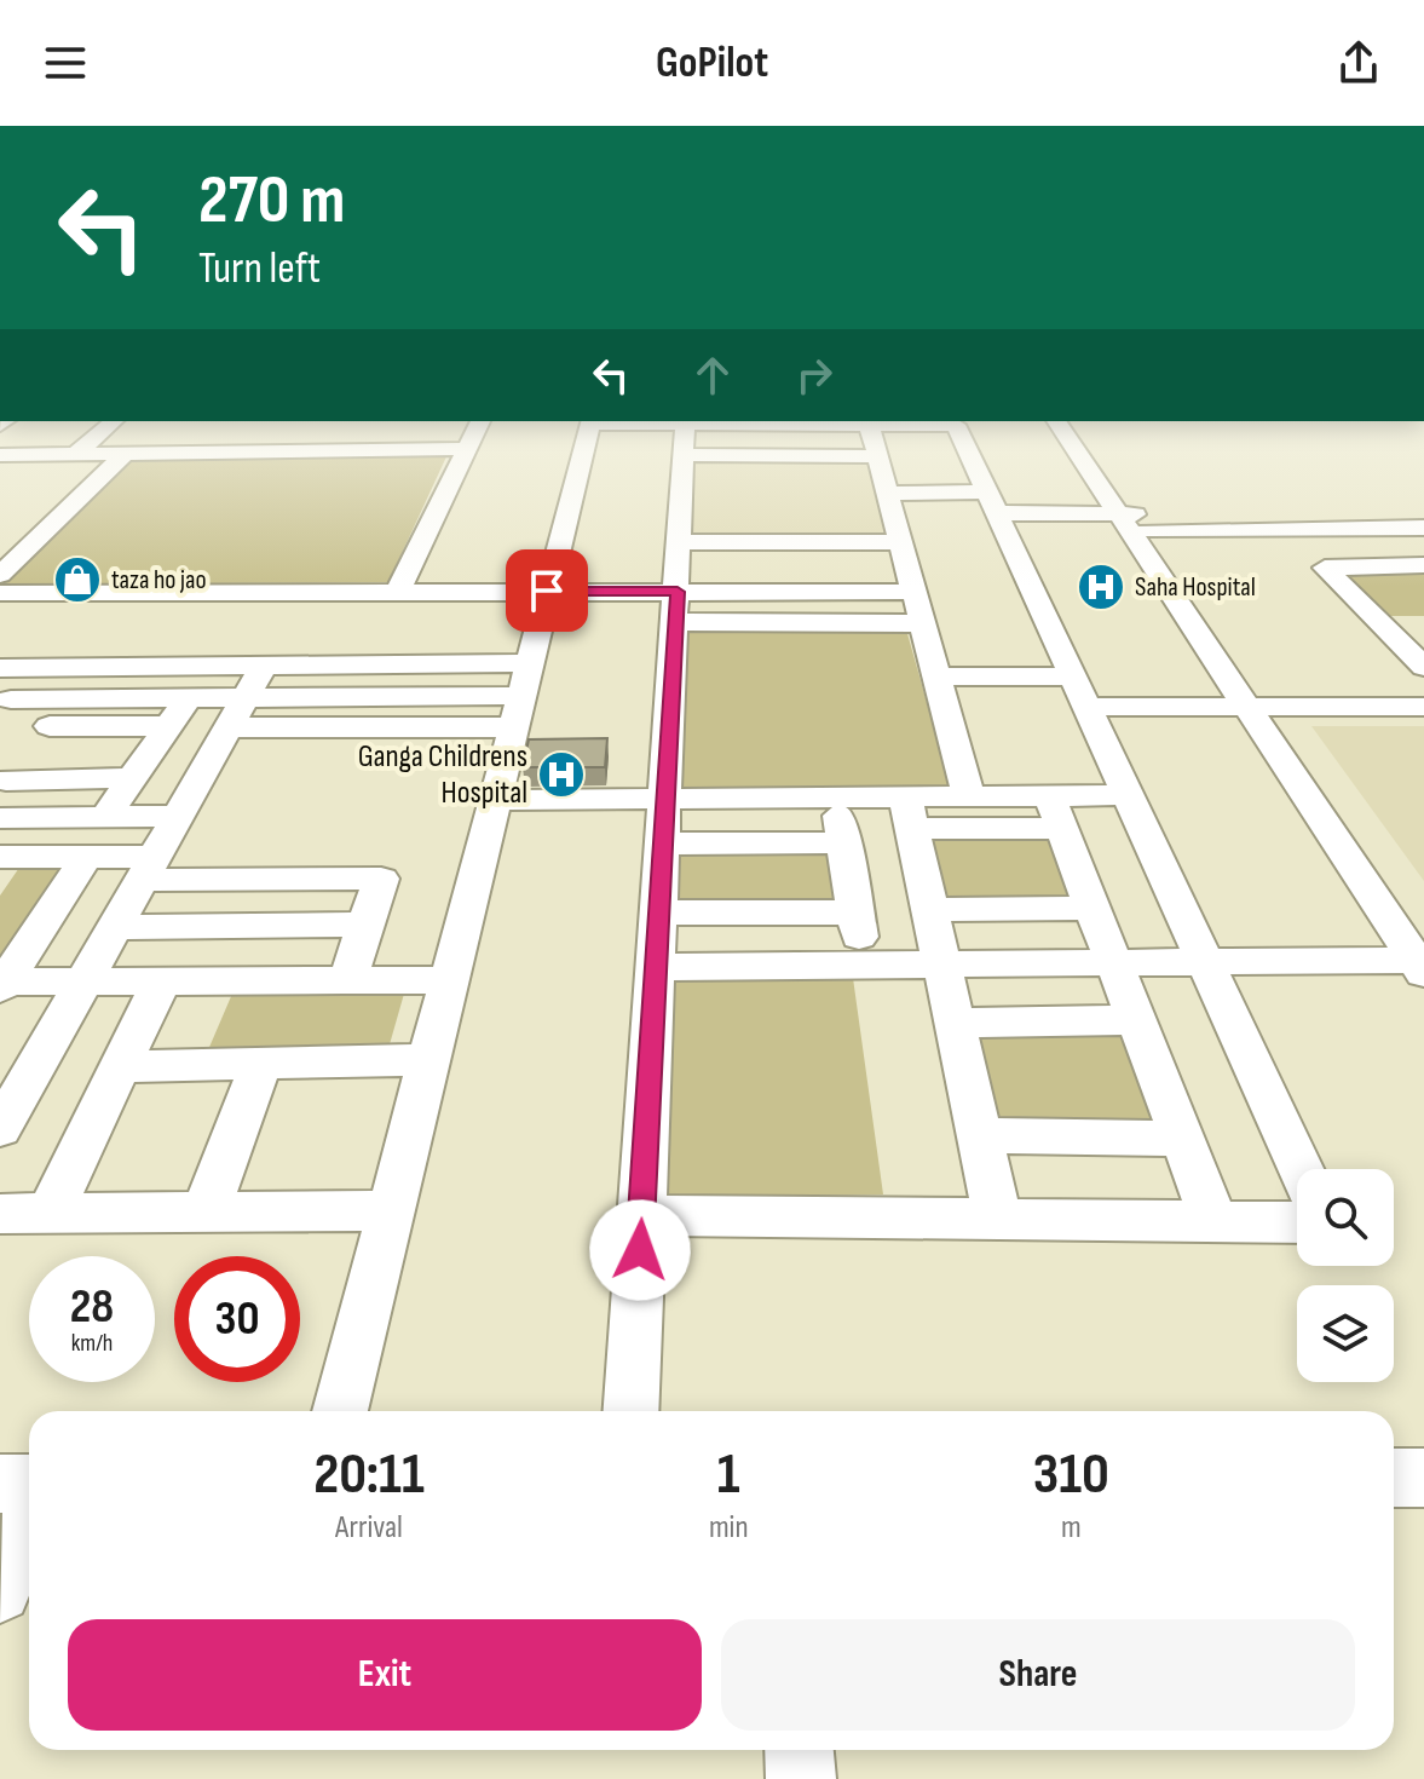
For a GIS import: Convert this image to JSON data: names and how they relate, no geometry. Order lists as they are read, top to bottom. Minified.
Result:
{"places":{"shop":["taza ho jao"],"hospital":["Saha Hospital","Ganga Childrens Hospital"]},"page":{"header":"GoPilot","turn":["270 m","Turn left"],"speed":"28 km/h","limit":"30","eta":["20:11","Arrival","1","min","310","m"],"buttons":["Exit","Share"]}}
